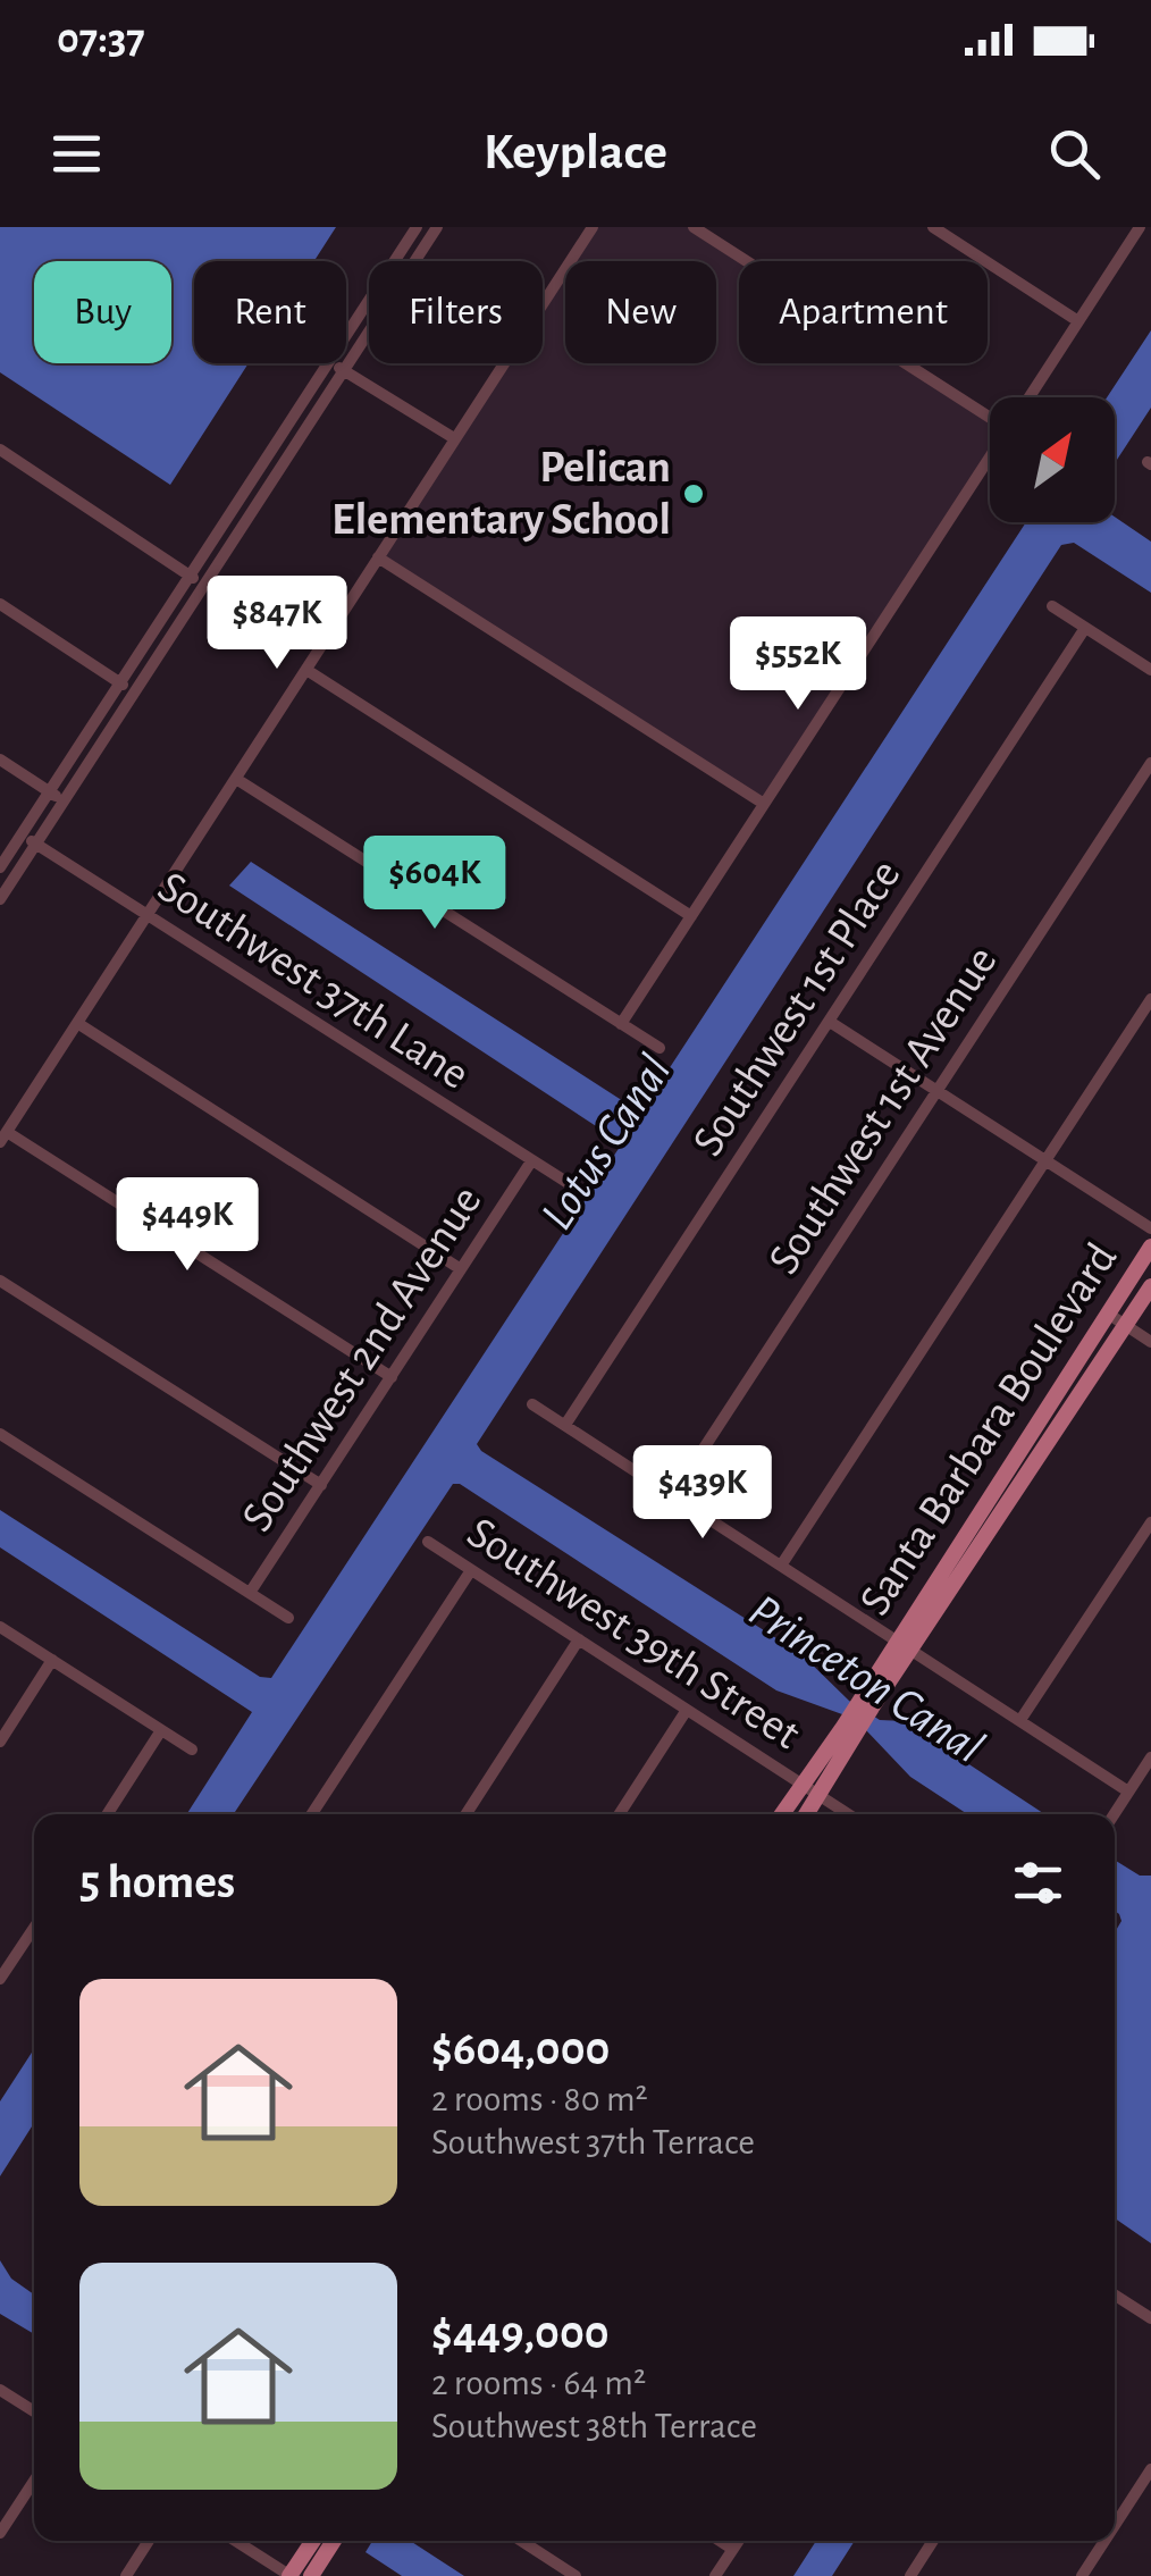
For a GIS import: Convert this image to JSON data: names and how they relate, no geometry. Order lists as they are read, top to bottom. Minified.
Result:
{"streets":{"main road":["Santa Barbara Boulevard"],"street":["Southwest 37th Lane","Southwest 1st Place","Southwest 1st Avenue","Southwest 2nd Avenue","Southwest 39th Street"]},"crossings":[["Southwest 37th Lane","Southwest 2nd Avenue"],["Santa Barbara Boulevard","Southwest 39th Street"]],"water":["Lotus Canal","Princeton Canal"],"places":["Pelican Elementary School"],"north":"top right","page":{"status":"07:37","header":"Keyplace","chip":["Buy","Rent","Filters","New","Apartment"],"price":["$847K","$552K","$604K","$449K","$439K"],"heading":"5 homes","list":[{"name":"$604,000","note":"2 rooms · 80 m² · Southwest 37th Terrace"},{"name":"$449,000","note":"2 rooms · 64 m² · Southwest 38th Terrace"}]}}
